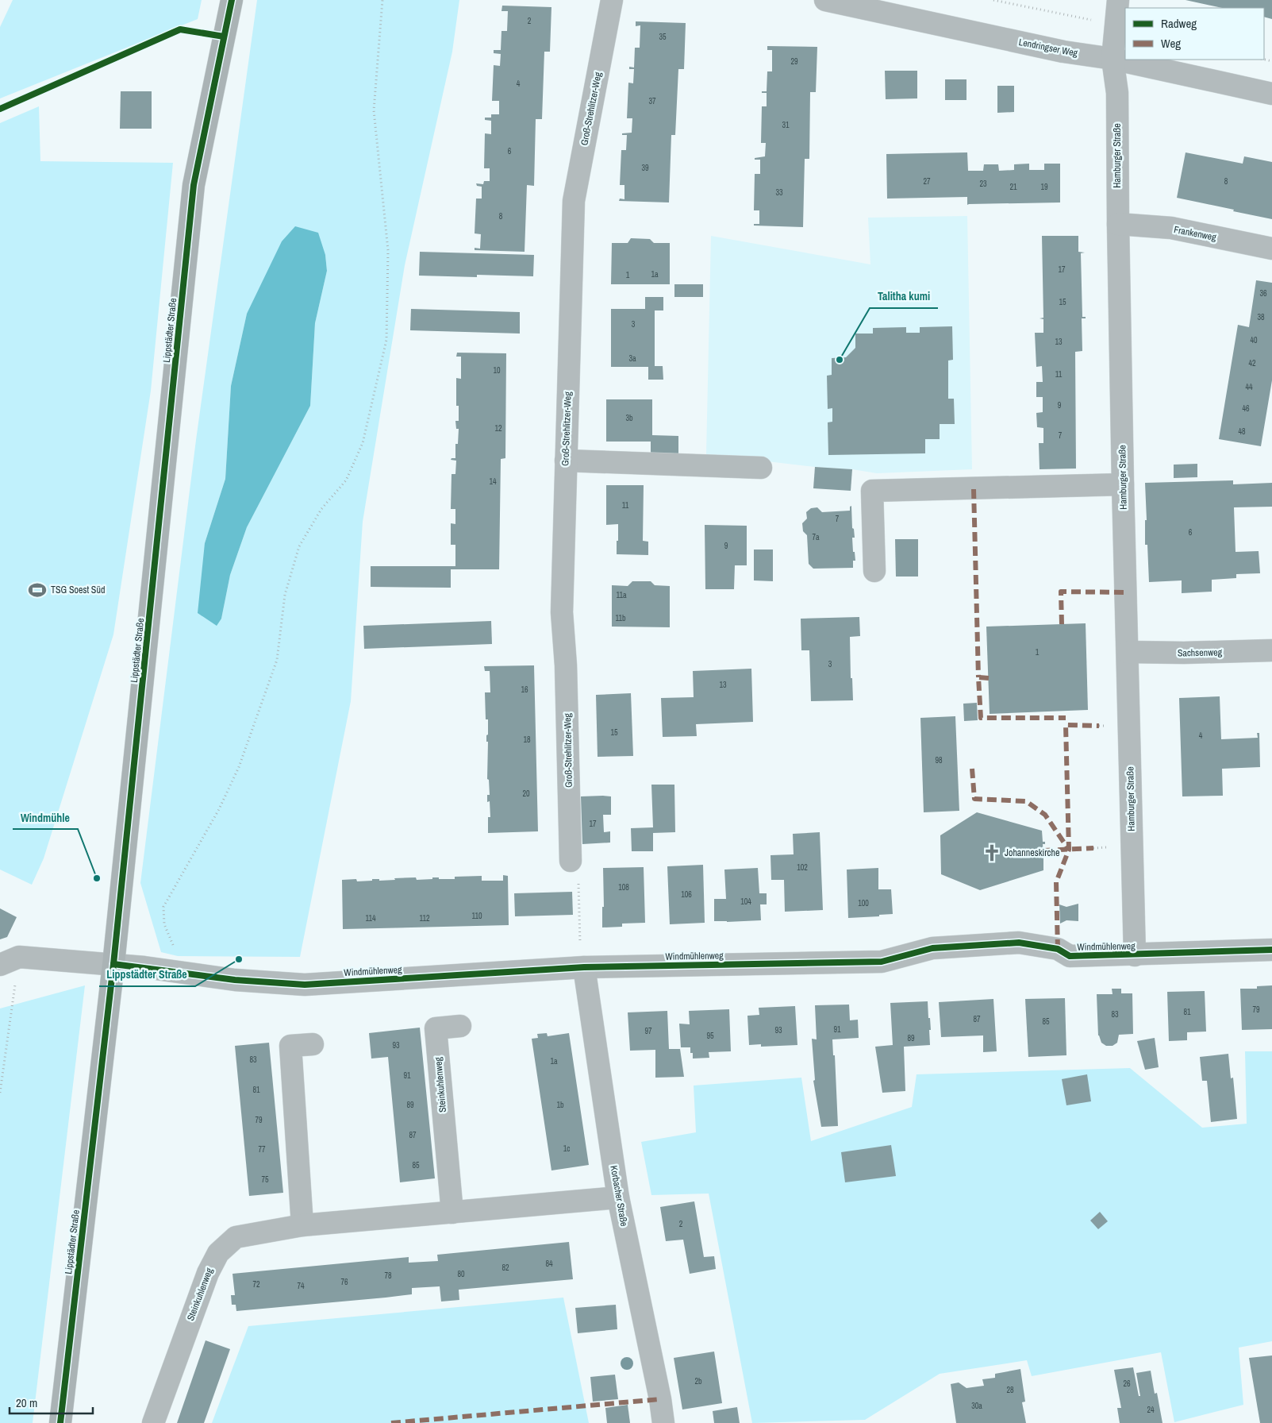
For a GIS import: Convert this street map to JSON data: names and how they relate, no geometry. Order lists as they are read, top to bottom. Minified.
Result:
{"streets":{"main road":["Lippstädter Straße"],"street":["Lendringser Weg","Groß-Strehlitzer-Weg","Hamburger Straße","Frankenweg","Sachsenweg","Windmühlenweg","Steinkuhlenweg","Korbacher Straße"]},"crossings":[["Lendringser Weg","Hamburger Straße"],["Hamburger Straße","Frankenweg"],["Hamburger Straße","Sachsenweg"],["Hamburger Straße","Windmühlenweg"],["Lippstädter Straße","Windmühlenweg"],["Windmühlenweg","Korbacher Straße"],["Steinkuhlenweg","Korbacher Straße"]],"places":{"other":["Talitha kumi","Windmühle","Lippstädter Straße"],"sports":["TSG Soest Süd"],"church":["Johanneskirche"]},"house_numbers":["2","35","29","4","37","31","6","39","27","8","23","21","19","33","8","17","1a","1","36","15","38","3","40","13","3a","42","10","11","44","9","46","3b","12","48","7","14","11","7","6","7a","9","11a","11b","1","3","13","16","15","4","18","98","20","17","102","108","106","104","100","110","114","112","79","81","83","87","85","91","93","97","95","89","93","83","1a","91","81","89","1b","79","87","1c","77","85","75","2","84","82","80","78","76","72","74","2b","26","28","30a","24"],"legend":["Radweg","Weg"],"scale_bar":"20 m"}
